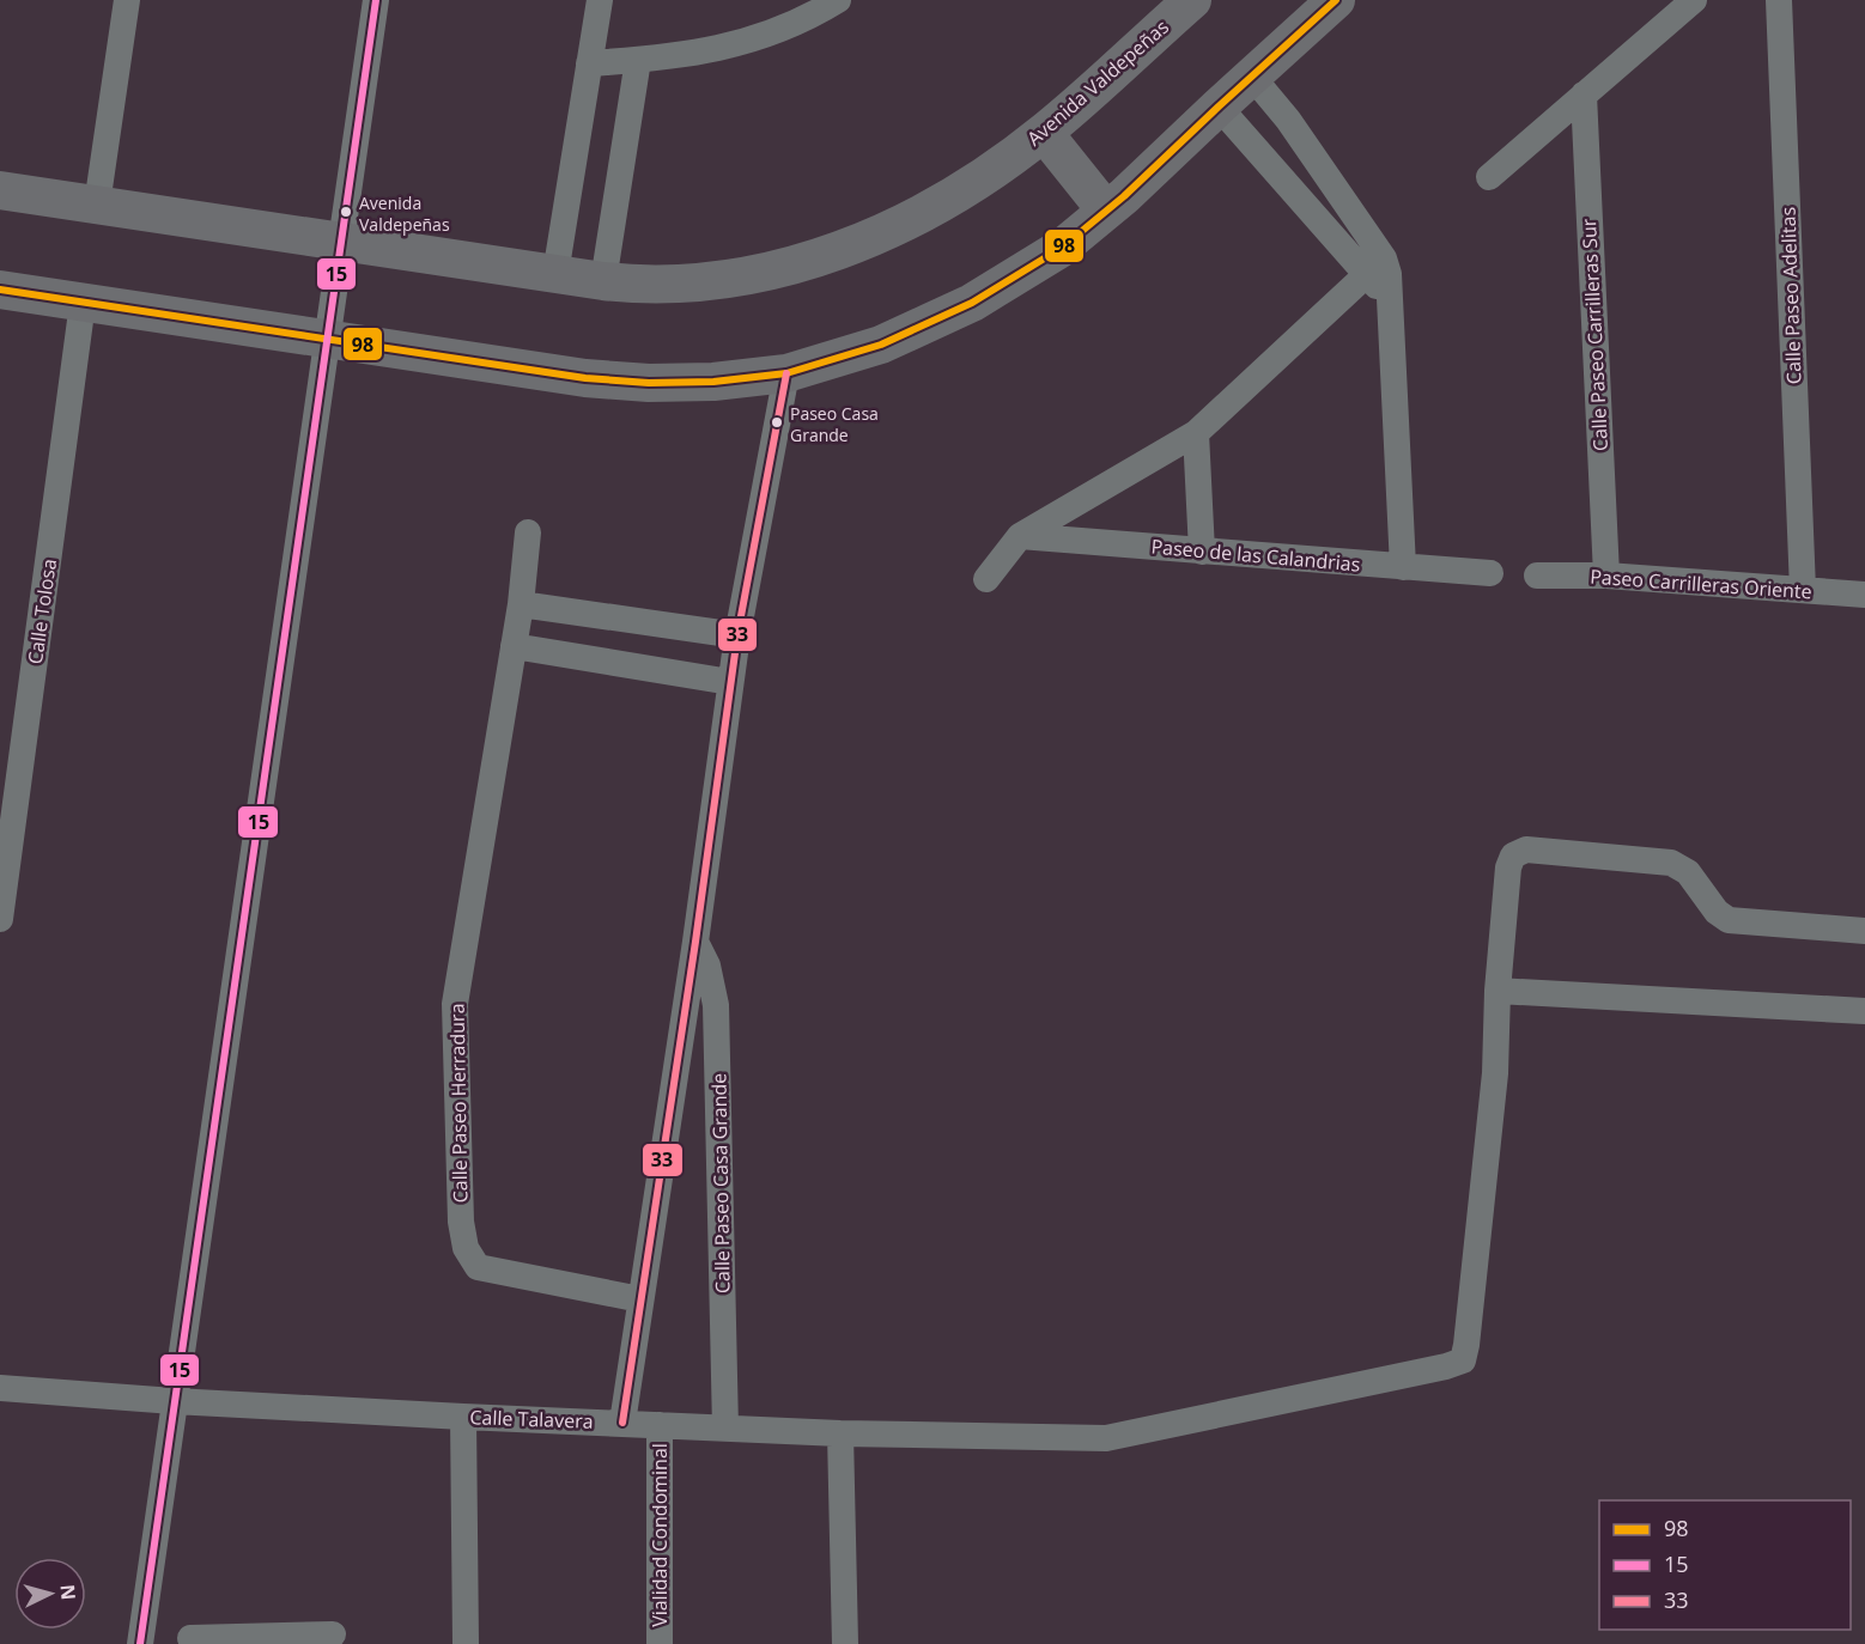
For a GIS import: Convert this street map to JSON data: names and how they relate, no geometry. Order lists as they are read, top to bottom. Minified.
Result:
{"streets":{"street":["Avenida Valdepeñas","Calle Paseo Adelitas","Calle Paseo Carrilleras Sur","Paseo de las Calandrias","Paseo Carrilleras Oriente","Calle Tolosa","Calle Paseo Herradura","Calle Paseo Casa Grande","Calle Talavera","Vialidad Condominal"]},"crossings":[["Calle Paseo Adelitas","Paseo Carrilleras Oriente"],["Calle Paseo Carrilleras Sur","Paseo Carrilleras Oriente"],["Calle Paseo Casa Grande","Calle Talavera"],["Calle Talavera","Vialidad Condominal"]],"places":["Avenida Valdepeñas","Paseo Casa Grande"],"lines":["transit line 98","transit line 15","transit line 33"],"legend":["98","15","33"],"north":"right"}
